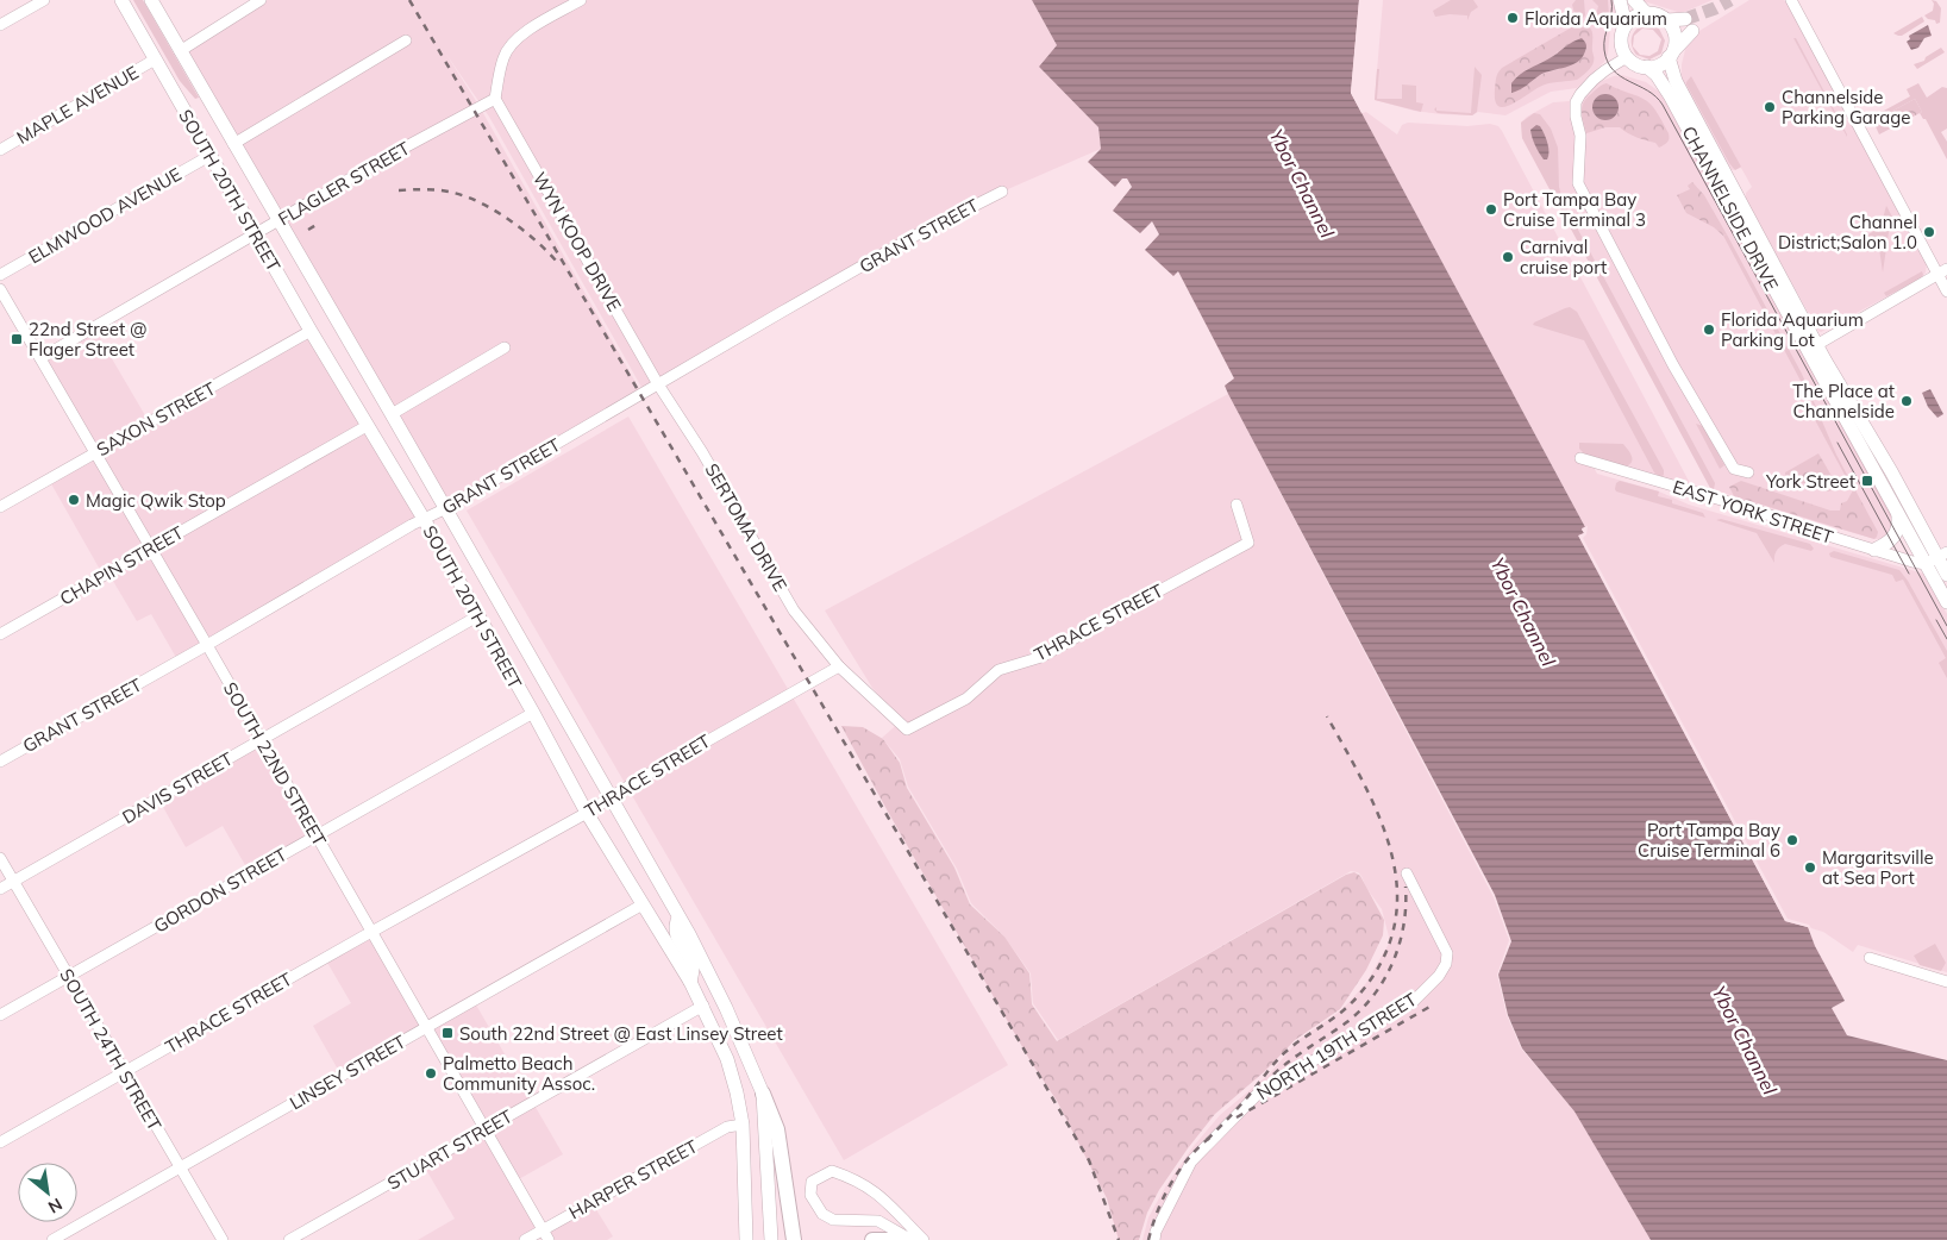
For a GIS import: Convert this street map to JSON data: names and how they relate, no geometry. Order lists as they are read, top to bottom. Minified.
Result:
{"streets":{"main road":["SOUTH 20TH STREET","CHANNELSIDE DRIVE"],"street":["MAPLE AVENUE","FLAGLER STREET","ELMWOOD AVENUE","GRANT STREET","WYN KOOP DRIVE","SAXON STREET","EAST YORK STREET","SERTOMA DRIVE","CHAPIN STREET","THRACE STREET","SOUTH 22ND STREET","DAVIS STREET","GORDON STREET","NORTH 19TH STREET","SOUTH 24TH STREET","LINSEY STREET","STUART STREET","HARPER STREET"]},"crossings":[["MAPLE AVENUE","SOUTH 20TH STREET"],["FLAGLER STREET","SOUTH 20TH STREET"],["FLAGLER STREET","WYN KOOP DRIVE"],["FLAGLER STREET","SOUTH 22ND STREET"],["SOUTH 20TH STREET","ELMWOOD AVENUE"],["SOUTH 20TH STREET","GRANT STREET"],["SOUTH 20TH STREET","SAXON STREET"],["SOUTH 20TH STREET","CHAPIN STREET"],["SOUTH 20TH STREET","THRACE STREET"],["SOUTH 20TH STREET","DAVIS STREET"],["SOUTH 20TH STREET","GORDON STREET"],["SOUTH 20TH STREET","LINSEY STREET"],["SOUTH 20TH STREET","STUART STREET"],["SOUTH 20TH STREET","HARPER STREET"],["CHANNELSIDE DRIVE","EAST YORK STREET"],["GRANT STREET","WYN KOOP DRIVE"],["GRANT STREET","SERTOMA DRIVE"],["GRANT STREET","SOUTH 22ND STREET"],["WYN KOOP DRIVE","SERTOMA DRIVE"],["SAXON STREET","SOUTH 22ND STREET"],["SERTOMA DRIVE","THRACE STREET"],["CHAPIN STREET","SOUTH 22ND STREET"],["THRACE STREET","SOUTH 22ND STREET"],["THRACE STREET","SOUTH 24TH STREET"],["SOUTH 22ND STREET","DAVIS STREET"],["SOUTH 22ND STREET","GORDON STREET"],["SOUTH 22ND STREET","LINSEY STREET"],["SOUTH 22ND STREET","STUART STREET"],["SOUTH 22ND STREET","HARPER STREET"],["DAVIS STREET","SOUTH 24TH STREET"],["GORDON STREET","SOUTH 24TH STREET"],["SOUTH 24TH STREET","LINSEY STREET"]],"water":["Ybor Channel"],"places":{"other":["Florida Aquarium","Channelside Parking Garage","Port Tampa Bay Cruise Terminal 3","Channel District;Salon 1.0","Carnival cruise port","Florida Aquarium Parking Lot","The Place at Channelside","Magic Qwik Stop","Port Tampa Bay Cruise Terminal 6","Margaritsville at Sea Port","Palmetto Beach Community Assoc."],"transit":["22nd Street @ Flager Street","York Street","South 22nd Street @ East Linsey Street"]},"north":"bottom right"}
